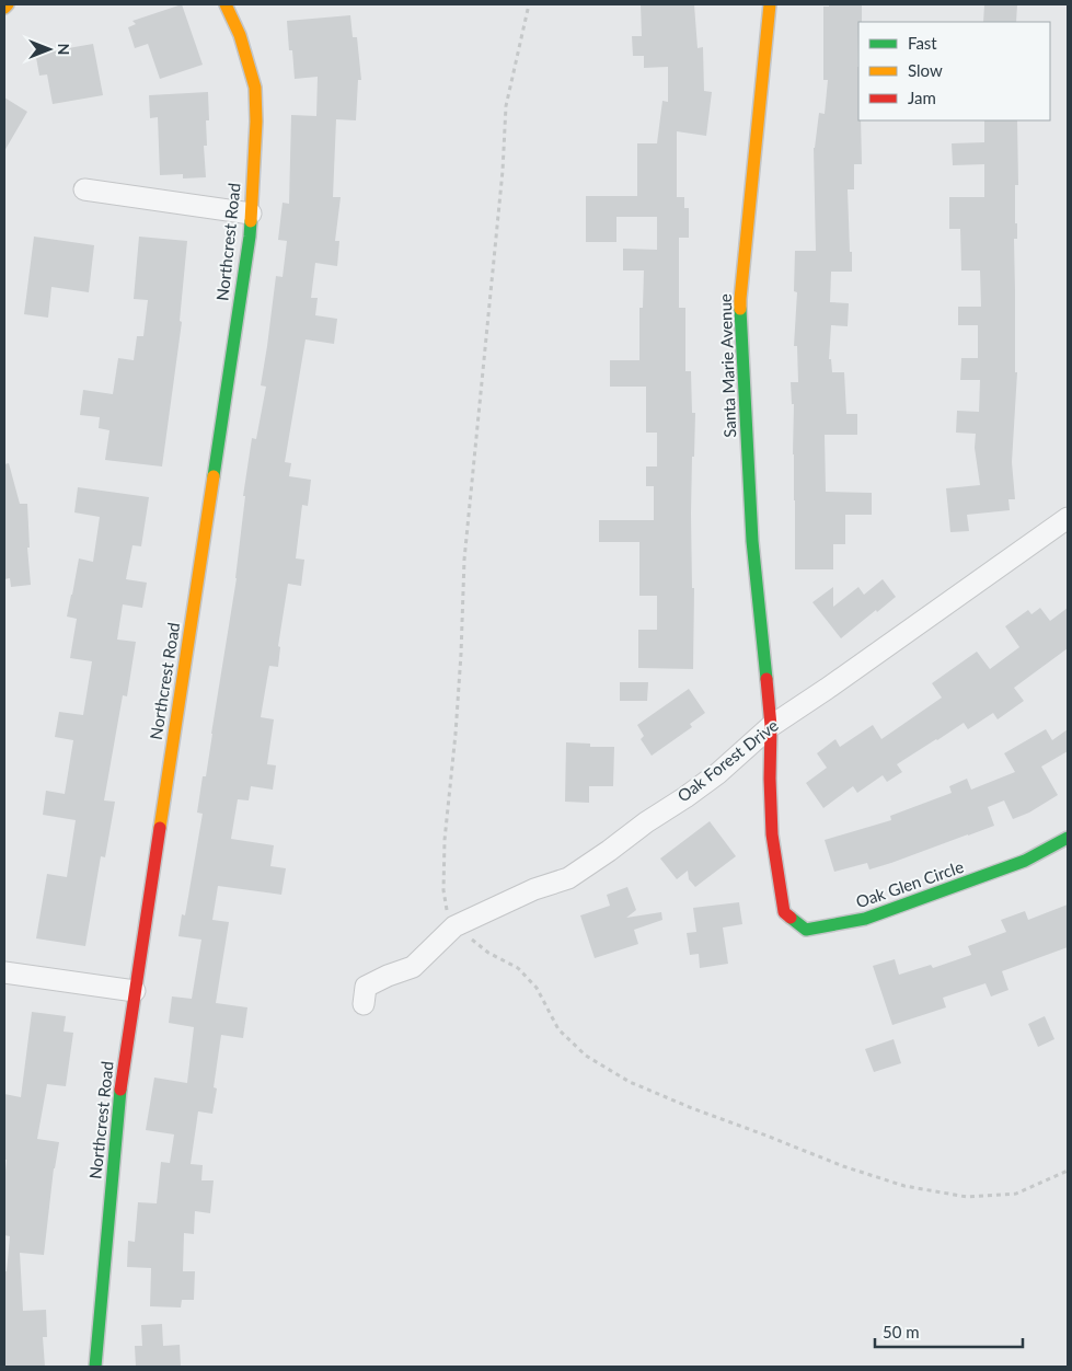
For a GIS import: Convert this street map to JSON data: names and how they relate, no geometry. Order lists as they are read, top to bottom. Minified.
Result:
{"streets":{"street":["Northcrest Road","Santa Marie Avenue","Oak Forest Drive","Oak Glen Circle"]},"crossings":[["Santa Marie Avenue","Oak Forest Drive"],["Santa Marie Avenue","Oak Glen Circle"],["Oak Forest Drive","Oak Glen Circle"]],"legend":["Fast","Slow","Jam"],"scale_bar":"50 m","north":"right"}
